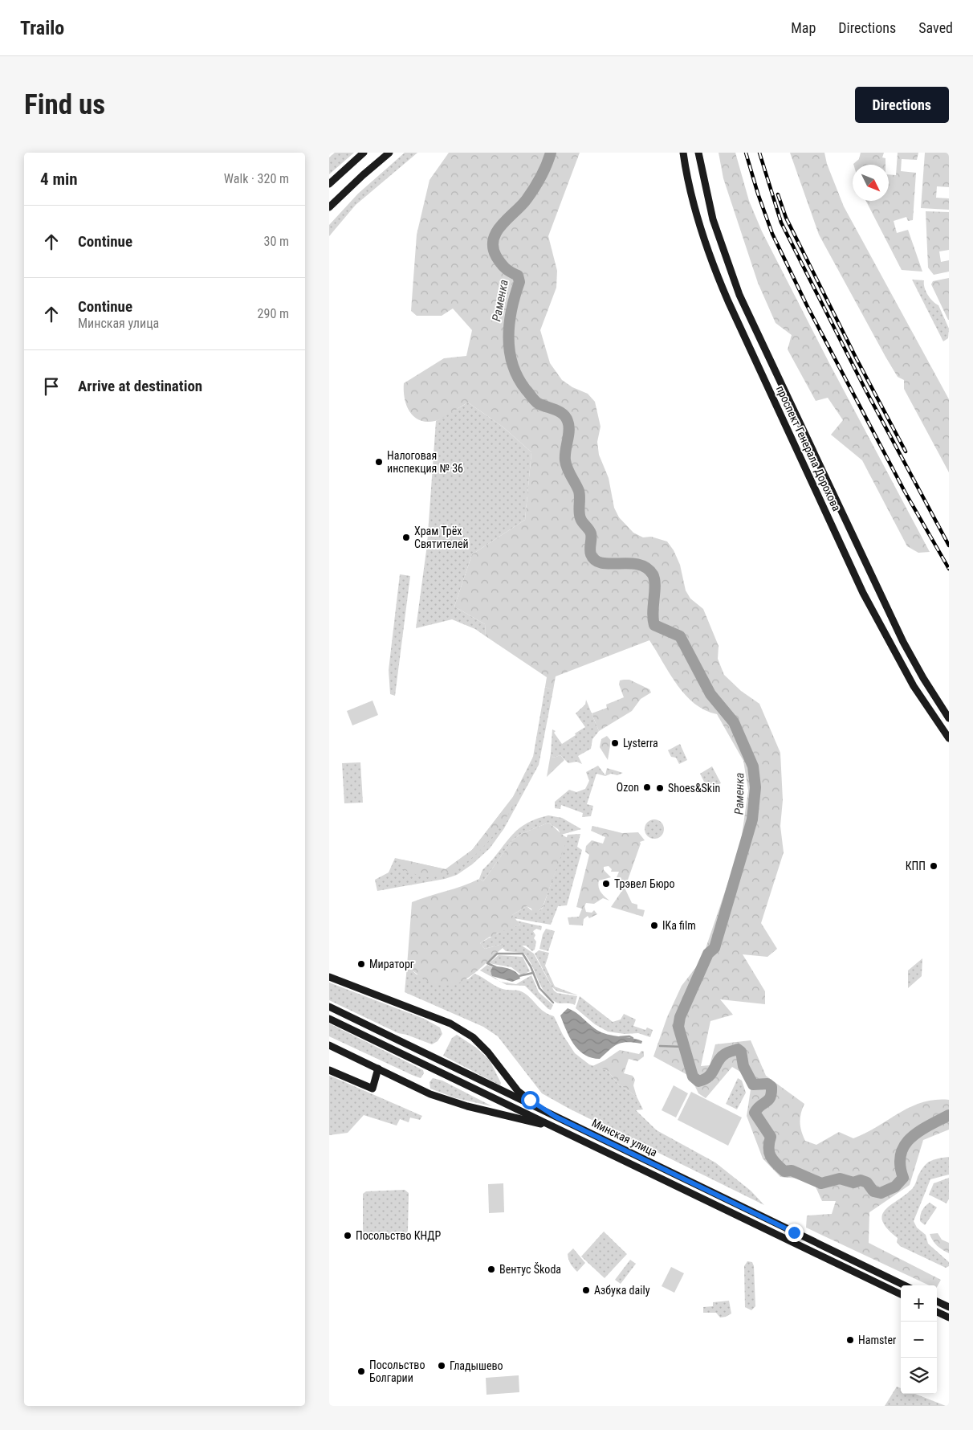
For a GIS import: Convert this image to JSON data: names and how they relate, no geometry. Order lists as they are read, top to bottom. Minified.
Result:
{"streets":{"main road":["проспект Генерала Дорохова","Минская улица"]},"water":["Раменка"],"places":["Налоговая инспекция № 36","Храм Трёх Святителей","Lysterra","Ozon","Shoes&Skin","КПП","Трэвел Бюро","IKa film","Мираторг","Посольство КНДР","Вентус Škoda","Азбука daily","Hamster","Гладышево","Посольство Болгарии"],"north":"bottom right","page":{"header":"Trailo","nav":["Map","Directions","Saved"],"buttons":"Directions","title":"Find us","heading":["4 min","Walk · 320 m"],"list":[["Continue","30 m"],["Continue","Минская улица","290 m"],"Arrive at destination"],"map_buttons":["+","−"]}}
